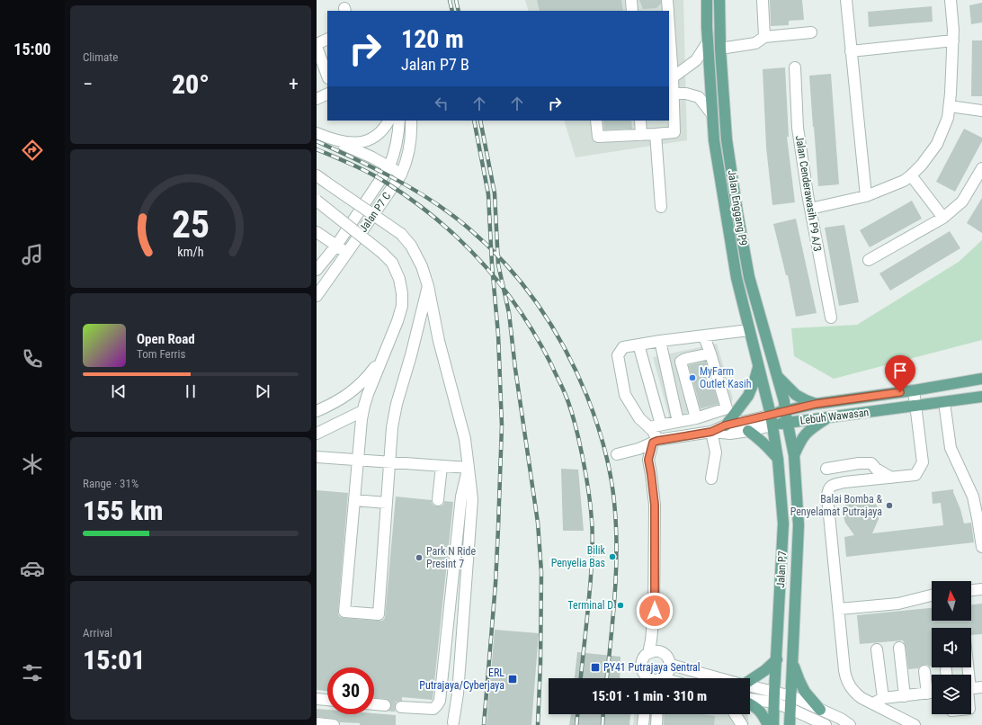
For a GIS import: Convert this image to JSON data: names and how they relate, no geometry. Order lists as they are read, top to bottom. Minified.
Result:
{"streets":{"main road":["Jalan Enggang P9","Lebuh Wawasan","Jalan P7"],"street":["Jalan Cenderawasih P9 A/3","Jalan P7 C"]},"crossings":[["Jalan Enggang P9","Lebuh Wawasan"],["Jalan Enggang P9","Jalan P7"],["Lebuh Wawasan","Jalan P7"]],"places":{"other":["MyFarm Outlet Kasih","Balai Bomba & Penyelamat Putrajaya","Bilik Penyelia Bas","Park N Ride Presint 7","Terminal D"],"transit":["PY41 Putrajaya Sentral","ERL Putrajaya/Cyberjaya"]},"north":"top","page":{"tabs":"15:00","tile":["Climate",["Range · 31%","155 km"],["Arrival","15:01"]],"turn":["120 m","Jalan P7 B"],"heat":["−","20°","+"],"song":["Open Road","Tom Ferris"],"limit":"30","trip":"15:01 · 1 min · 310 m","gauge":["25","km/h"]}}
